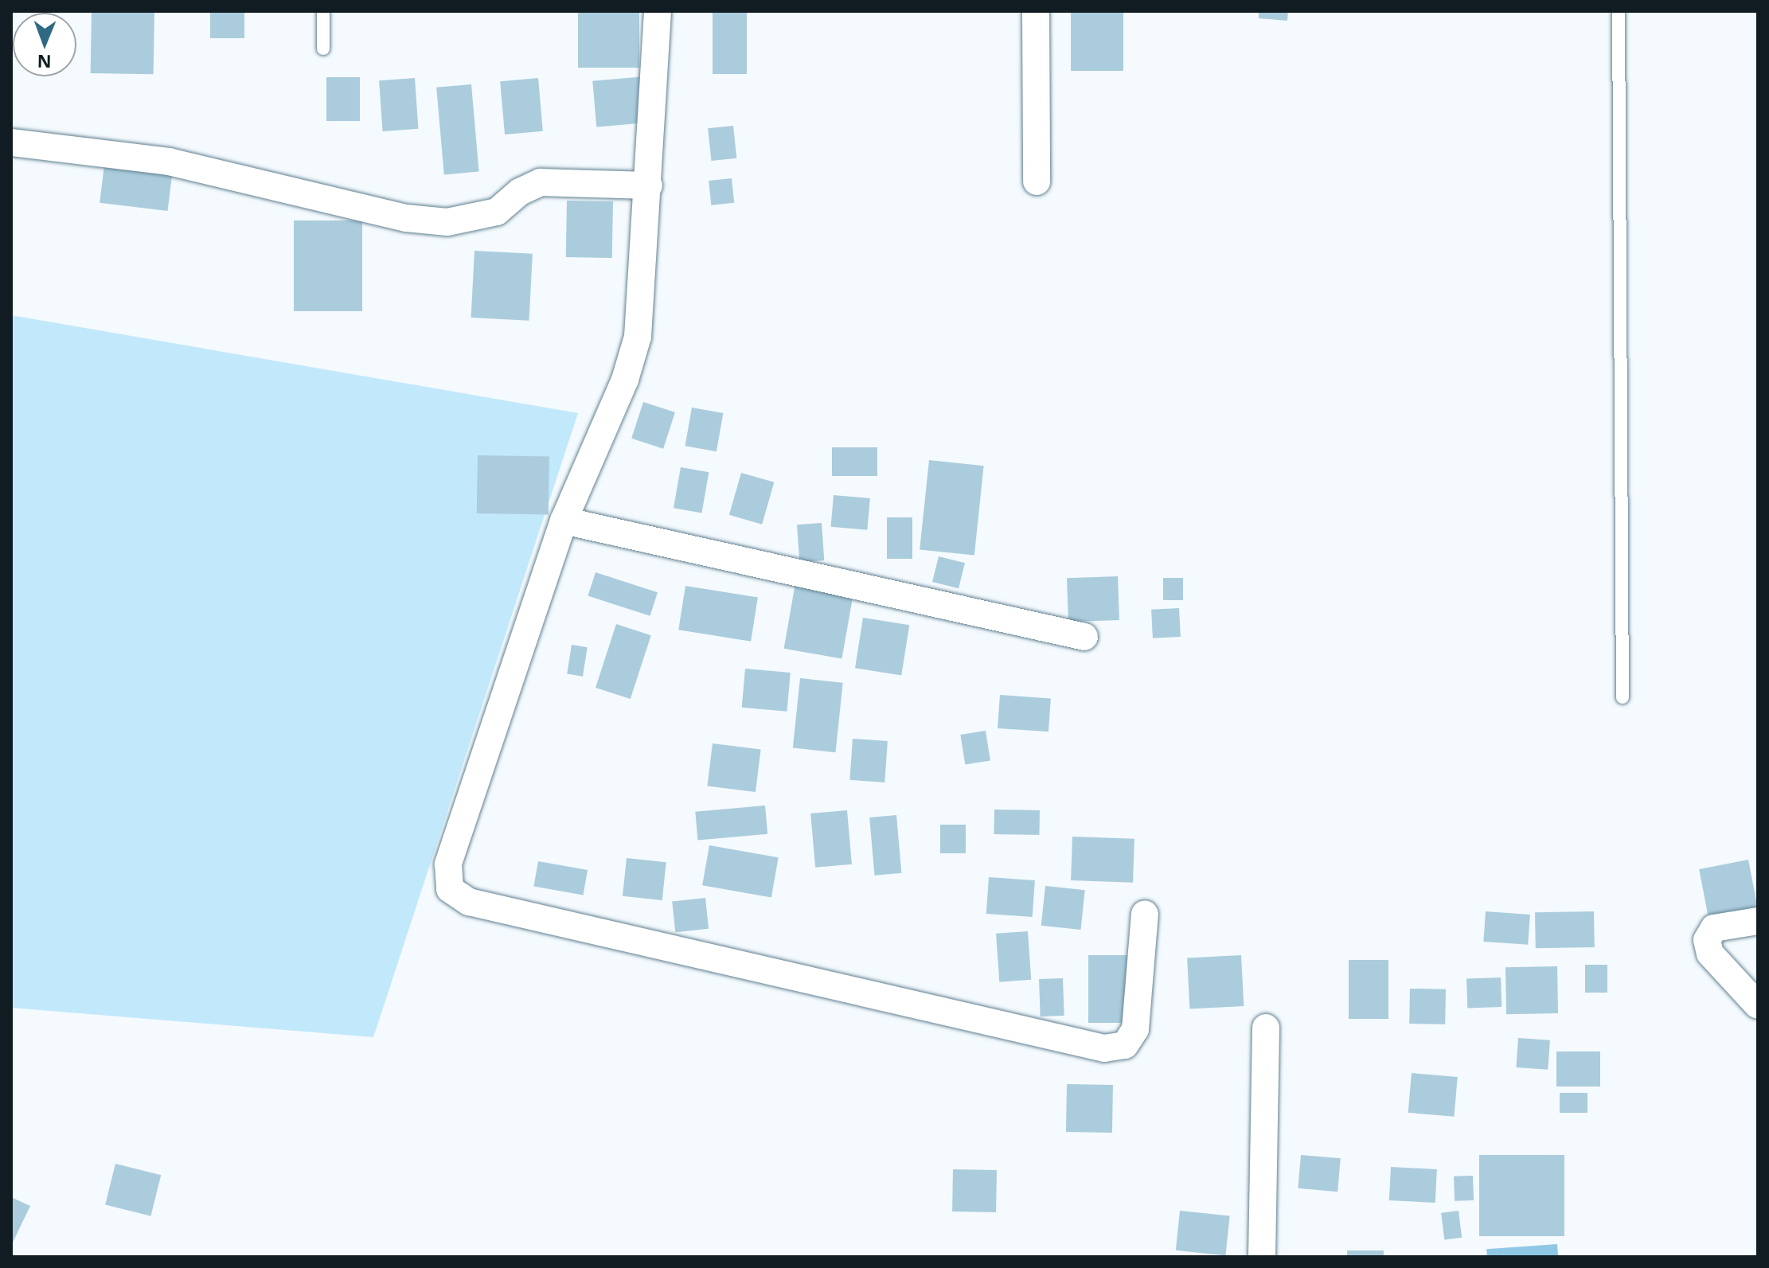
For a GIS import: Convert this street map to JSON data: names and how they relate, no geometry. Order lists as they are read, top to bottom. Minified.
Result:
{"north":"bottom"}
